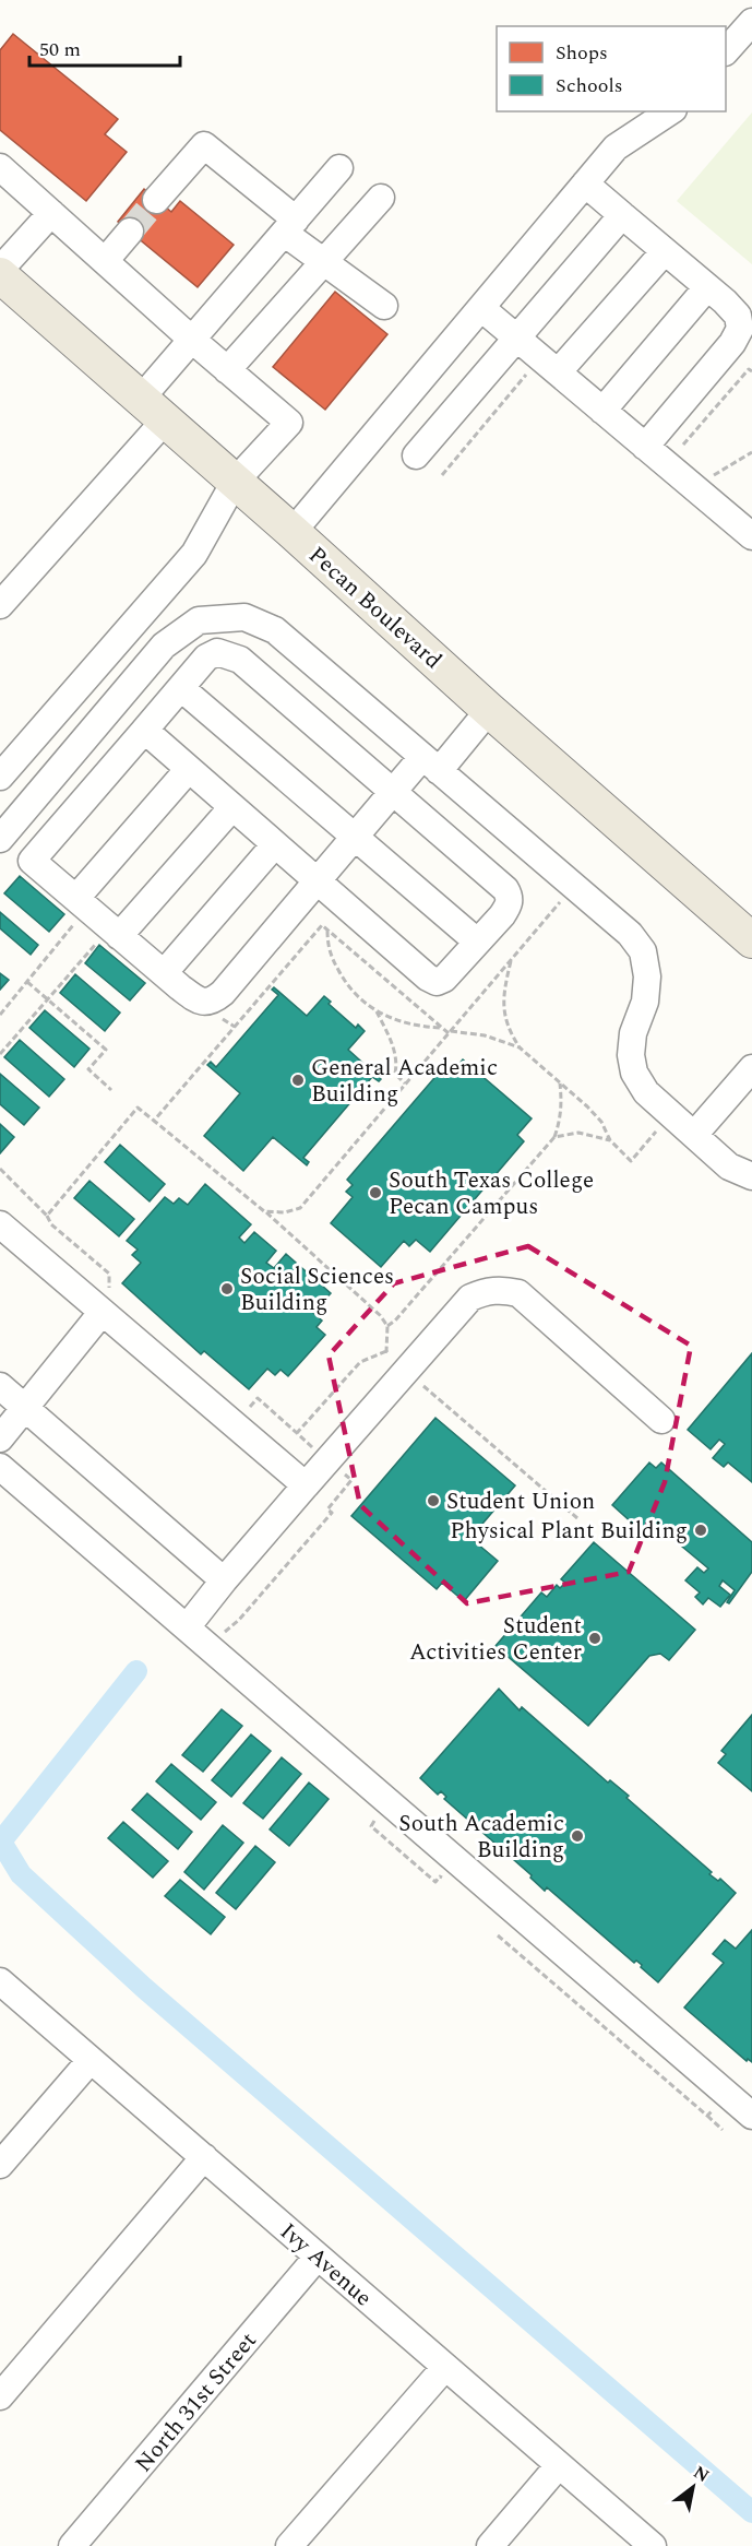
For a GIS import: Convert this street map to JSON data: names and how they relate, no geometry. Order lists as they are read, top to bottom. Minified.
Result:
{"streets":{"main road":["Pecan Boulevard"],"street":["Ivy Avenue","North 31st Street"]},"crossings":[["Ivy Avenue","North 31st Street"]],"places":["General Academic Building","South Texas College Pecan Campus","Social Sciences Building","Student Union","Physical Plant Building","Student Activities Center","South Academic Building"],"legend":["Shops","Schools"],"scale_bar":"50 m","north":"top right"}
